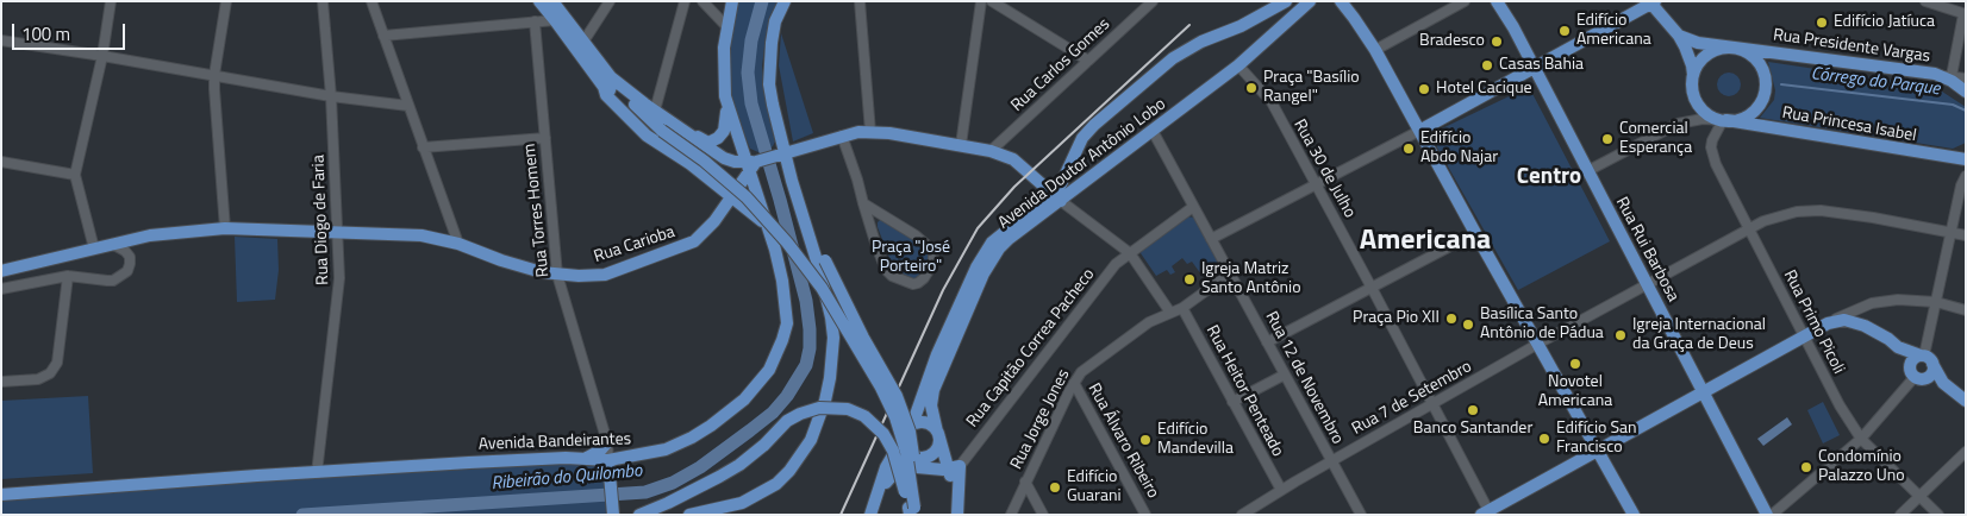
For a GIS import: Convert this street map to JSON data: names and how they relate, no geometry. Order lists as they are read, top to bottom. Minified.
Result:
{"streets":{"main road":["Rua Presidente Vargas","Rua Princesa Isabel","Avenida Doutor Antônio Lobo","Rua Carioba","Rua Rui Barbosa","Avenida Bandeirantes"],"street":["Rua Carlos Gomes","Rua 30 de Julho","Rua Torres Homem","Rua Diogo de Faria","Rua Primo Picoli","Rua Capitão Correa Pacheco","Rua 12 de Novembro","Rua Heitor Penteado","Rua 7 de Setembro","Rua Jorge Jones","Rua Álvaro Ribeiro"]},"crossings":[["Rua Presidente Vargas","Rua Princesa Isabel"],["Rua Presidente Vargas","Rua Primo Picoli"],["Rua Princesa Isabel","Rua Primo Picoli"],["Avenida Doutor Antônio Lobo","Rua 30 de Julho"],["Avenida Doutor Antônio Lobo","Rua Capitão Correa Pacheco"],["Avenida Doutor Antônio Lobo","Rua 12 de Novembro"],["Rua 30 de Julho","Rua 7 de Setembro"],["Rua Torres Homem","Rua Carioba"],["Rua Torres Homem","Avenida Bandeirantes"],["Rua Diogo de Faria","Rua Carioba"],["Rua Diogo de Faria","Avenida Bandeirantes"],["Rua Carioba","Avenida Bandeirantes"],["Rua Rui Barbosa","Rua 7 de Setembro"],["Rua Primo Picoli","Rua 7 de Setembro"],["Rua Capitão Correa Pacheco","Rua 12 de Novembro"],["Rua 12 de Novembro","Rua 7 de Setembro"],["Rua 12 de Novembro","Rua Jorge Jones"],["Rua Heitor Penteado","Rua 7 de Setembro"],["Rua Heitor Penteado","Rua Jorge Jones"],["Rua Jorge Jones","Rua Álvaro Ribeiro"]],"districts":["Centro","Americana"],"water":["Córrego do Parque","Ribeirão do Quilombo"],"parks":["Praça \"José Porteiro\""],"places":["Edifício Jatíuca","Edifício Americana","Bradesco","Casas Bahia","Praça \"Basílio Rangel\"","Hotel Cacique","Comercial Esperança","Edifício Abdo Najar","Igreja Matriz Santo Antônio","Praça Pio XII","Basílica Santo Antônio de Pádua","Igreja Internacional da Graça de Deus","Novotel Americana","Banco Santander","Edifício San Francisco","Edifício Mandevilla","Condomínio Palazzo Uno","Edifício Guarani"],"scale_bar":"100 m"}
